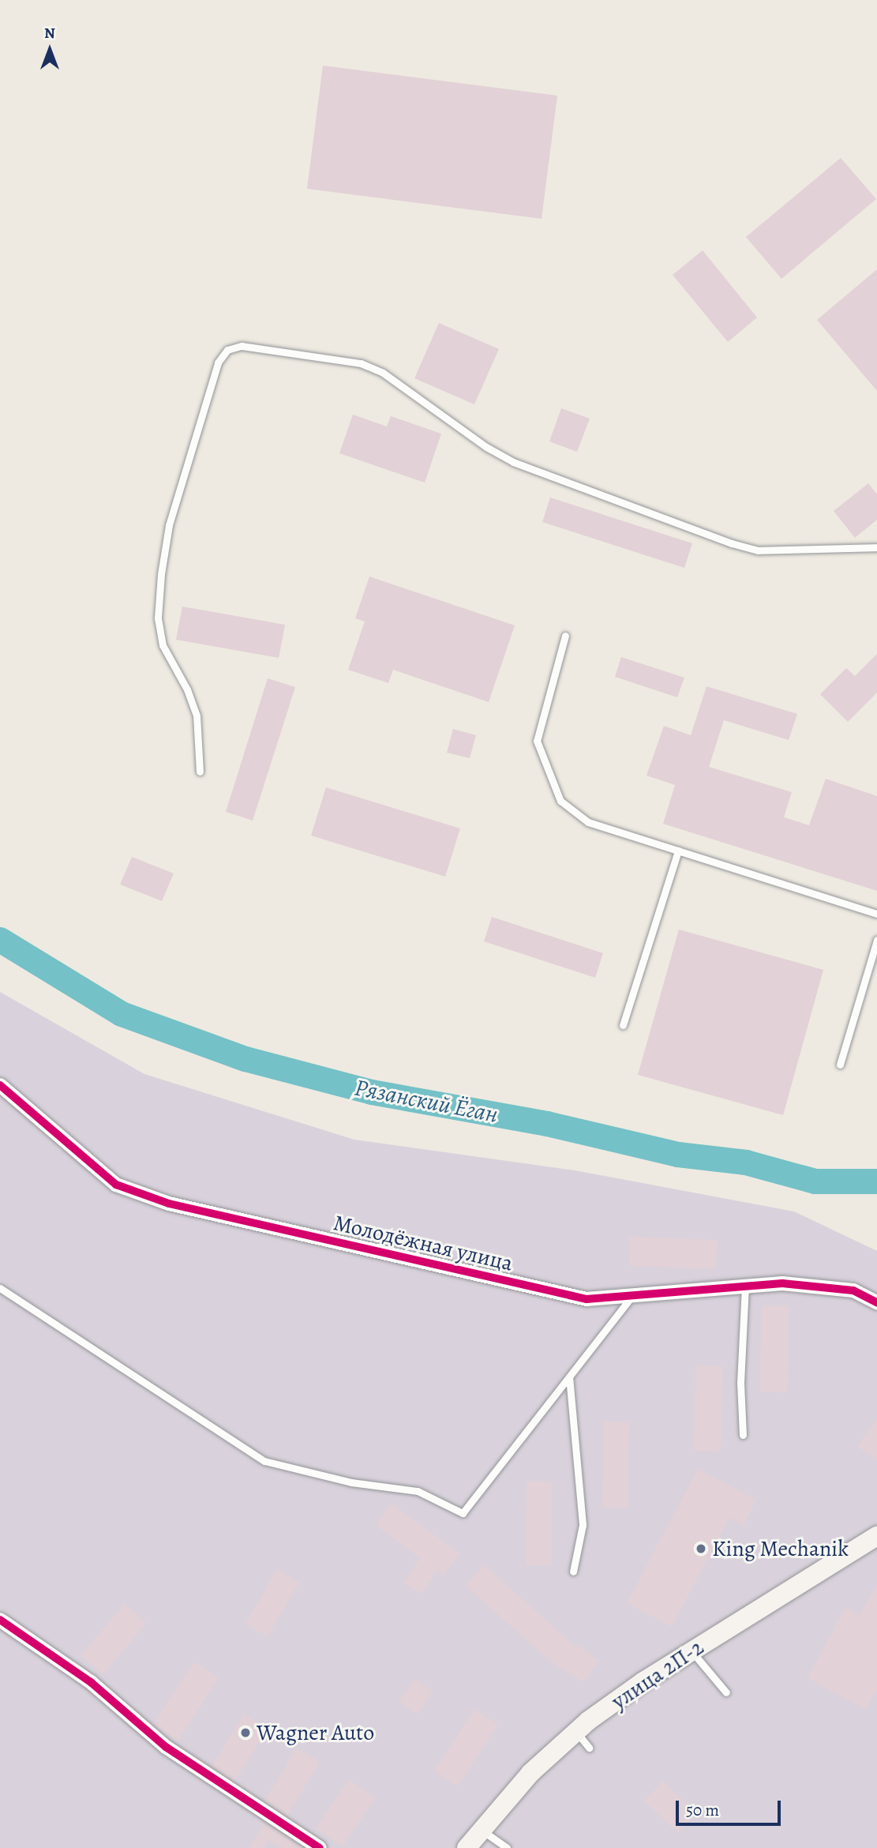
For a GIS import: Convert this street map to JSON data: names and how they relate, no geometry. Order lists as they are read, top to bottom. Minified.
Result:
{"streets":{"main road":["улица 2П-2"],"street":["Молодёжная улица"]},"water":["Рязанский Ёган"],"places":["King Mechanik","Wagner Auto"],"scale_bar":"50 m","north":"top"}
